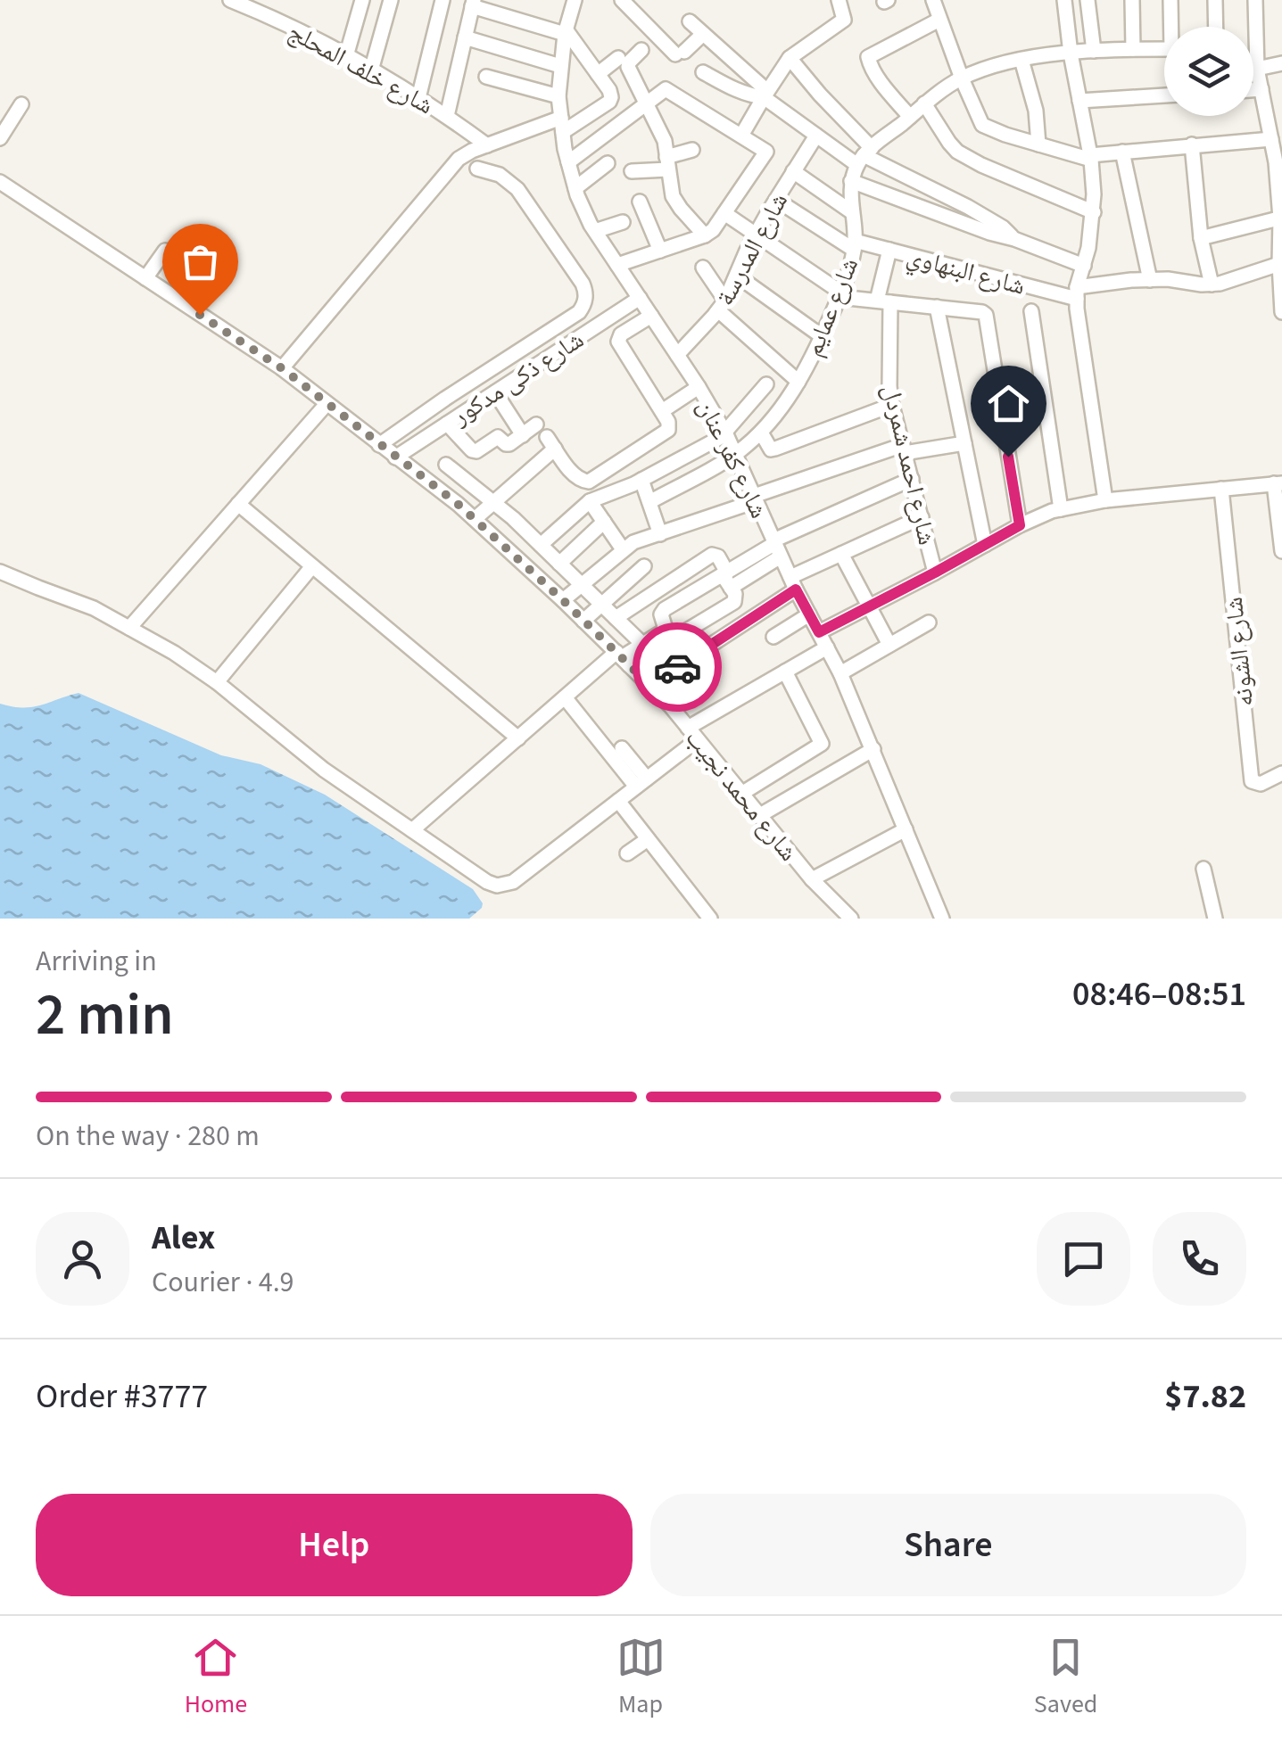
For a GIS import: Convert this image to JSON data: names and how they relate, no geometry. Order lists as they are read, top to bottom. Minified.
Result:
{"streets":{"street":["شارع خلف المحلج","شارع المدرسة","شارع البنهاوي","شارع عمايم","شارع ذكى مدكور","شارع كفر عنان","شارع احمد شمردل","شارع الشونه","شارع محمد نجيب"]},"crossings":[["شارع المدرسة","شارع البنهاوي"],["شارع المدرسة","شارع كفر عنان"],["شارع البنهاوي","شارع عمايم"],["شارع البنهاوي","شارع احمد شمردل"],["شارع عمايم","شارع كفر عنان"],["شارع ذكى مدكور","شارع كفر عنان"],["شارع ذكى مدكور","شارع محمد نجيب"]],"page":{"heading":["2 min","Arriving in","08:46–08:51"],"panel":["Alex","Courier · 4.9","Order #3777","$7.82"],"bar":"On the way · 280 m","buttons":["Help","Share"],"tabs":["Home","Map","Saved"]}}
